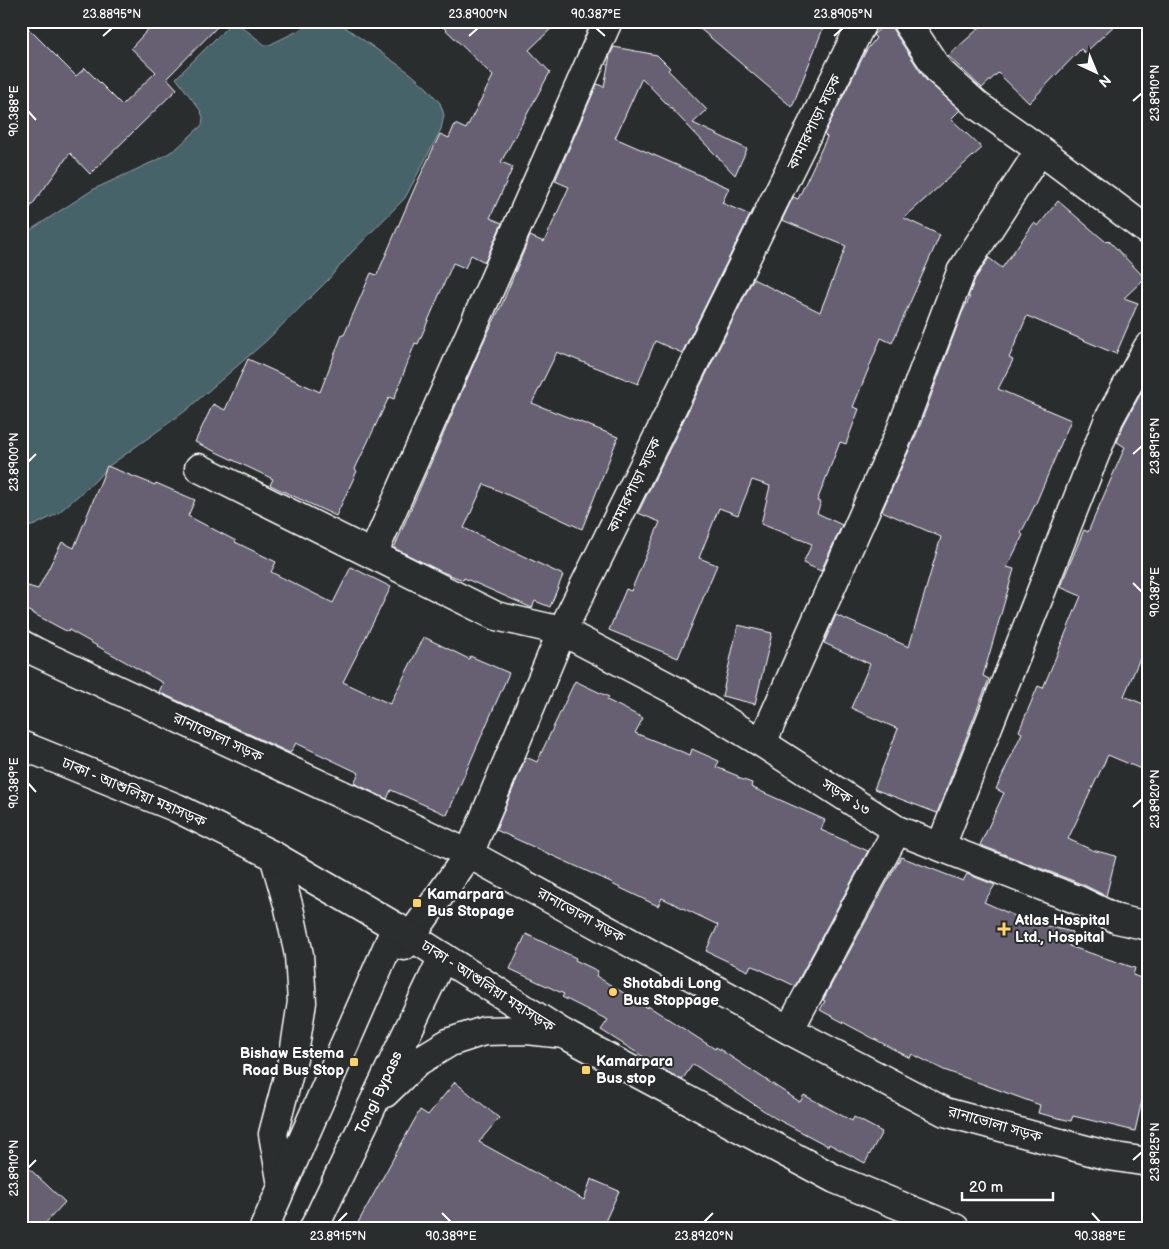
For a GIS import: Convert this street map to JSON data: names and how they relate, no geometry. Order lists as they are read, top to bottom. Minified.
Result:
{"streets":{"main road":["কামারপাড়া সড়ক","রানাভোলা সড়ক","ঢাকা - আশুলিয়া মহাসড়ক","সড়ক ১৩","Tongi Bypass"]},"crossings":[["কামারপাড়া সড়ক","রানাভোলা সড়ক"],["কামারপাড়া সড়ক","ঢাকা - আশুলিয়া মহাসড়ক"],["কামারপাড়া সড়ক","সড়ক ১৩"],["ঢাকা - আশুলিয়া মহাসড়ক","Tongi Bypass"]],"places":{"transit":["Kamarpara Bus Stopage","Bishaw Estema Road Bus Stop","Kamarpara Bus stop"],"health":["Atlas Hospital Ltd., Hospital"],"other":["Shotabdi Long Bus Stoppage"]},"scale_bar":"20 m","north":"bottom right","coordinates":["23.8895°N","23.8900°N","90.387°E","23.8905°N","23.8910°N","90.388°E","23.8915°N","90.389°E","23.8920°N","23.8925°N"]}
